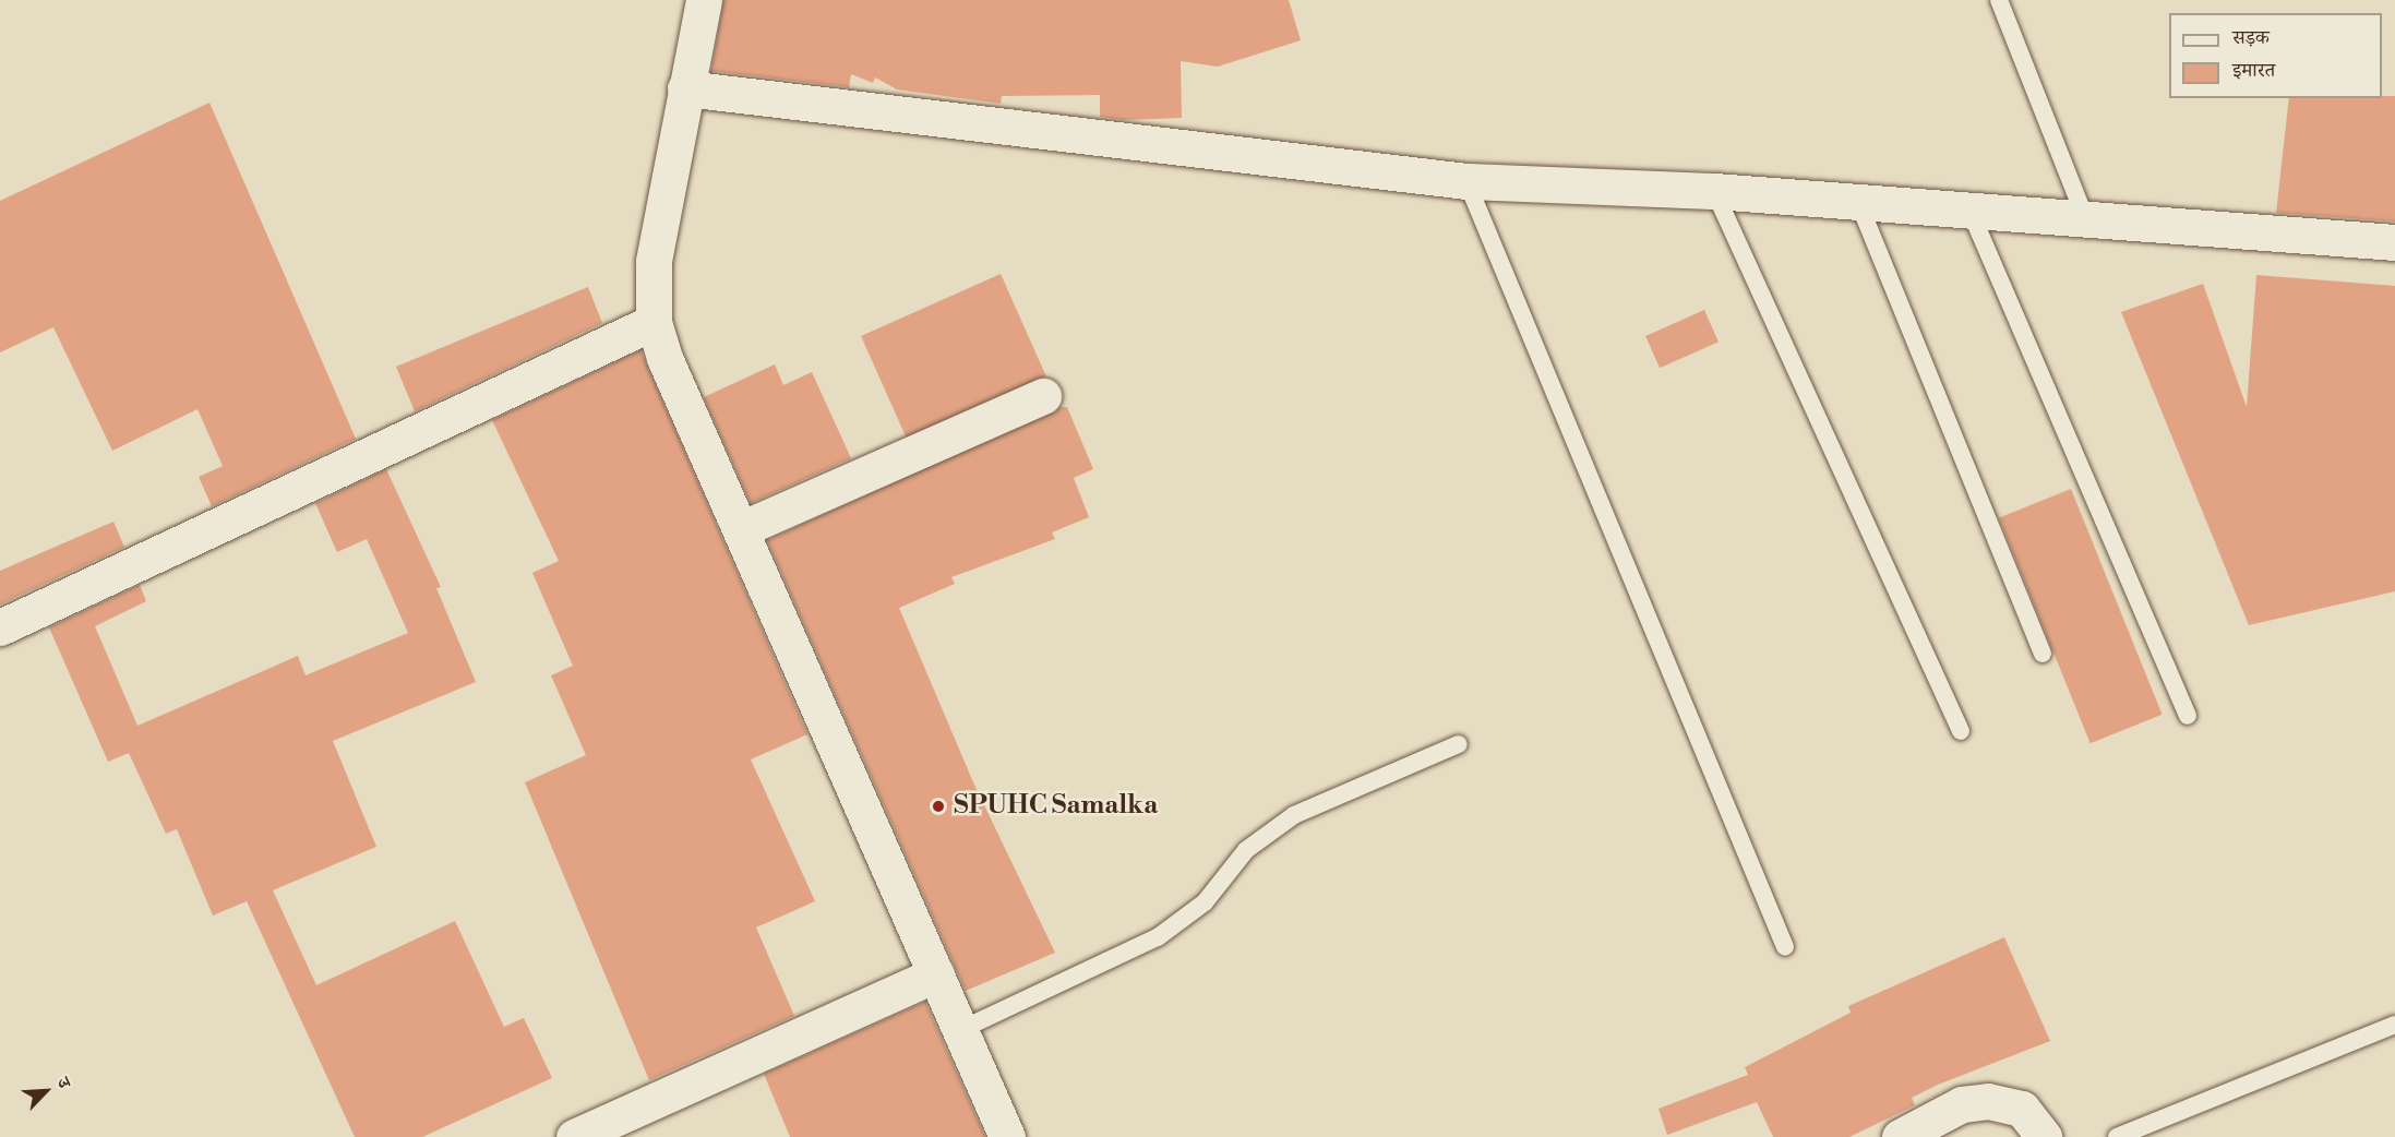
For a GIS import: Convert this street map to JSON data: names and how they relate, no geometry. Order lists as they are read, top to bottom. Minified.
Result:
{"places":["SPUHC Samalka"],"legend":["सड़क","इमारत"],"north":"top right"}
